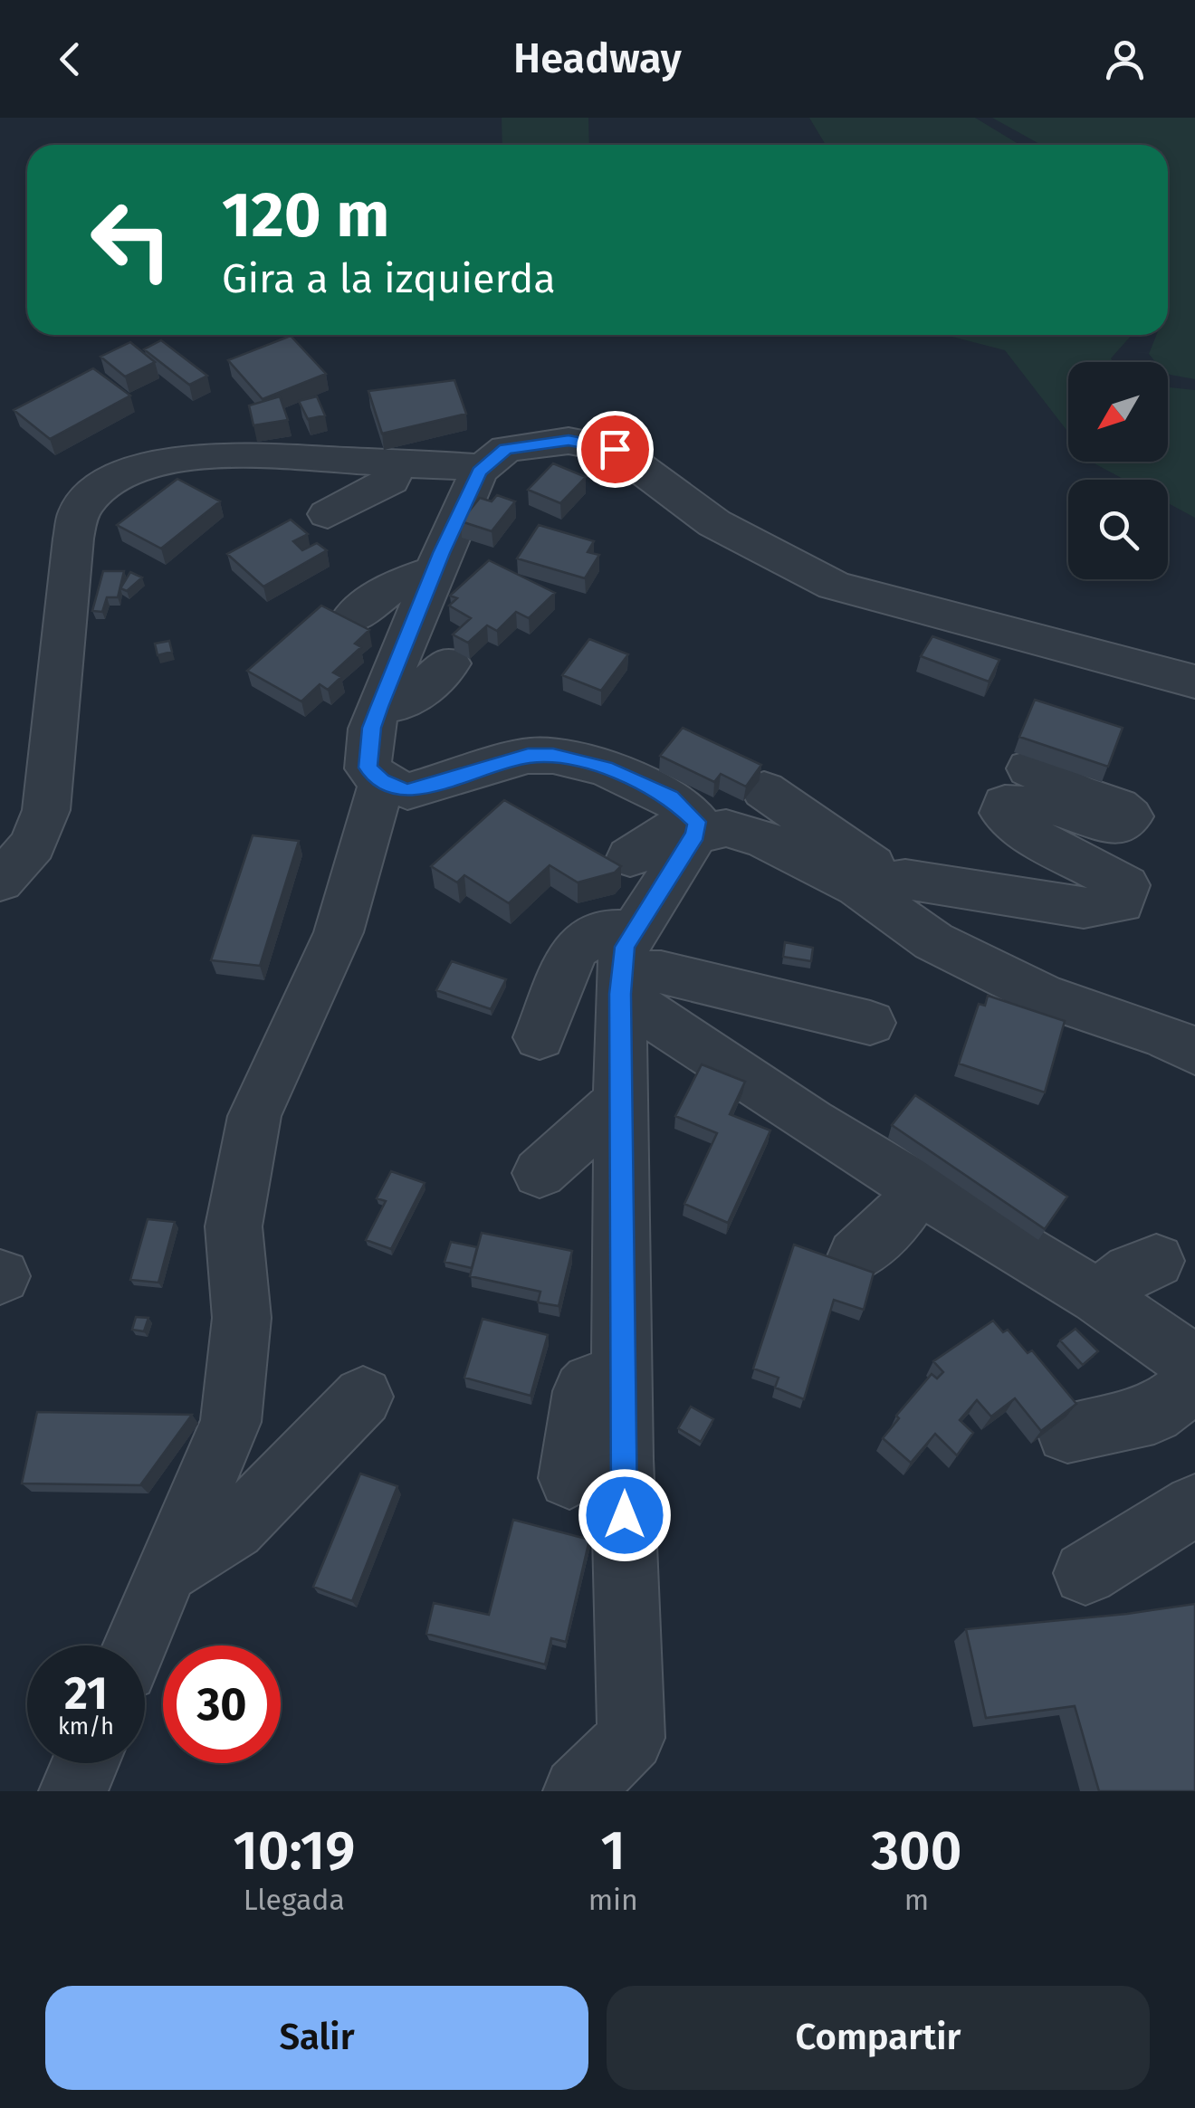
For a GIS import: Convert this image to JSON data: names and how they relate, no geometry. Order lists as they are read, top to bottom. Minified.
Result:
{"north":"bottom left","page":{"header":"Headway","turn":["120 m","Gira a la izquierda"],"speed":"21 km/h","limit":"30","eta":["10:19","Llegada","1","min","300","m"],"buttons":["Salir","Compartir"]}}
